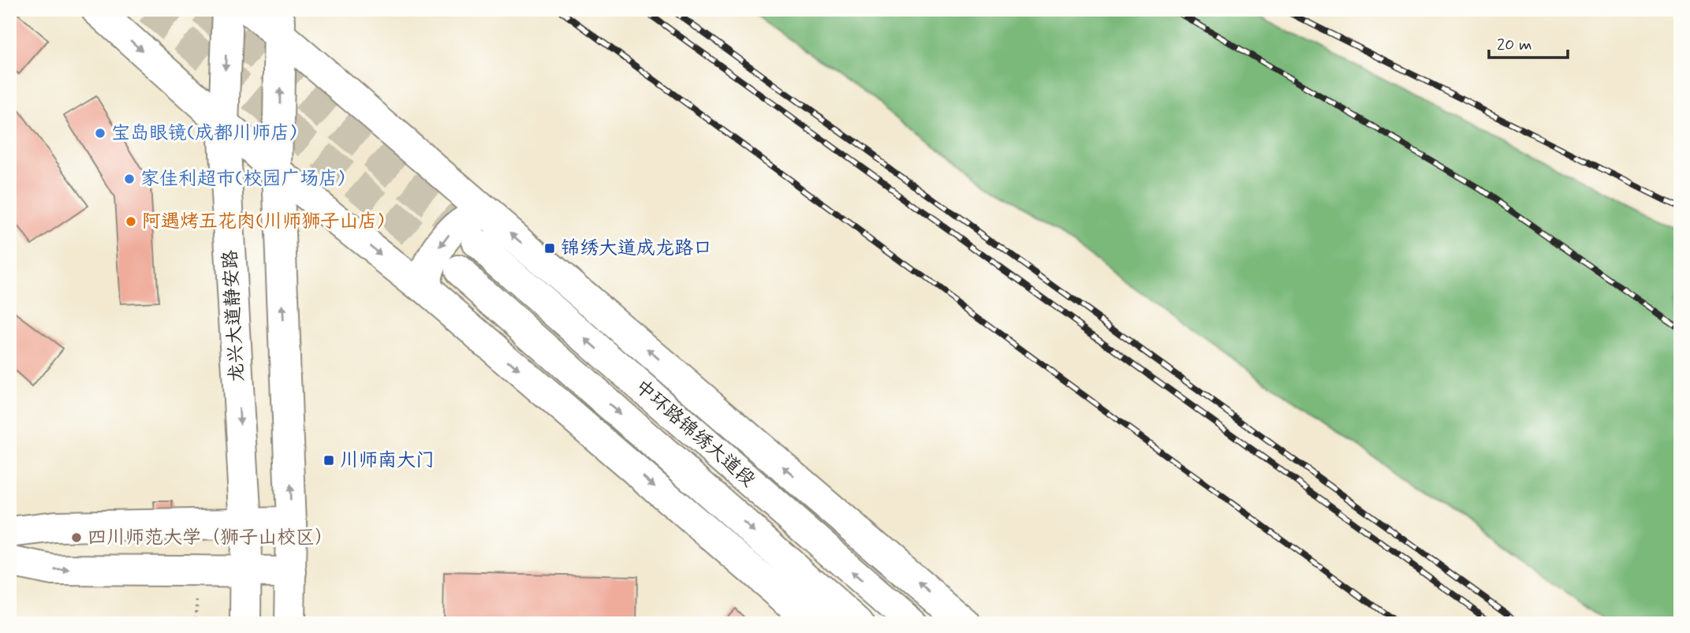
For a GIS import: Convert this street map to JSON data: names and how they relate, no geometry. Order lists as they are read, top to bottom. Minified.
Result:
{"streets":{"main road":["龙兴大道静安路","中环路锦绣大道段"]},"places":{"other":["宝岛眼镜(成都川师店)","家佳利超市(校园广场店)","阿遇烤五花肉(川师狮子山店)","四川师范大学（狮子山校区）"],"transit":["锦绣大道成龙路口","川师南大门"]},"scale_bar":"20 m"}
